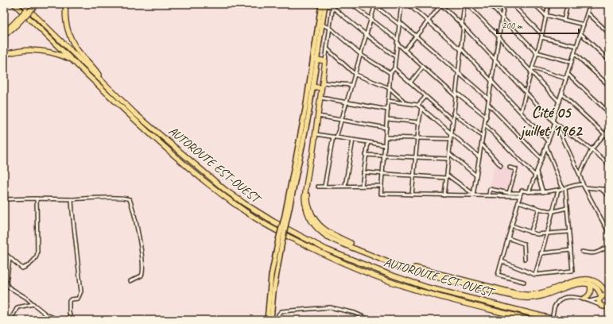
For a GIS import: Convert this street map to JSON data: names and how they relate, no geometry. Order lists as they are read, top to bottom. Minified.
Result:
{"streets":{"highway":["AUTOROUTE EST-OUEST"]},"districts":["Cité 05 juillet 1962"],"scale_bar":"200 m"}
